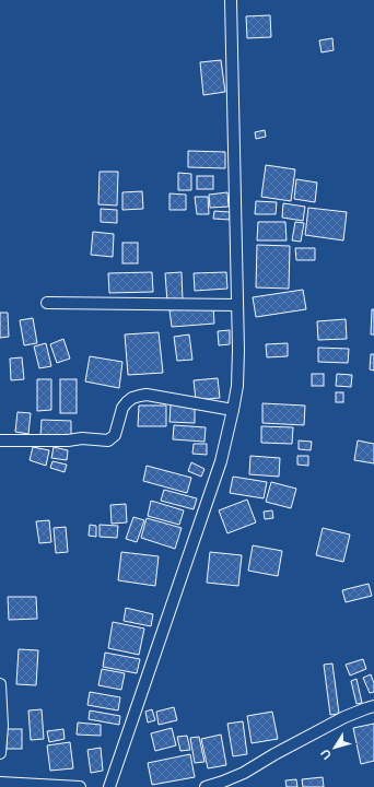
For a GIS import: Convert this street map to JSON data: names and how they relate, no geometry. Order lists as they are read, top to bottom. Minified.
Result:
{"north":"bottom left"}
